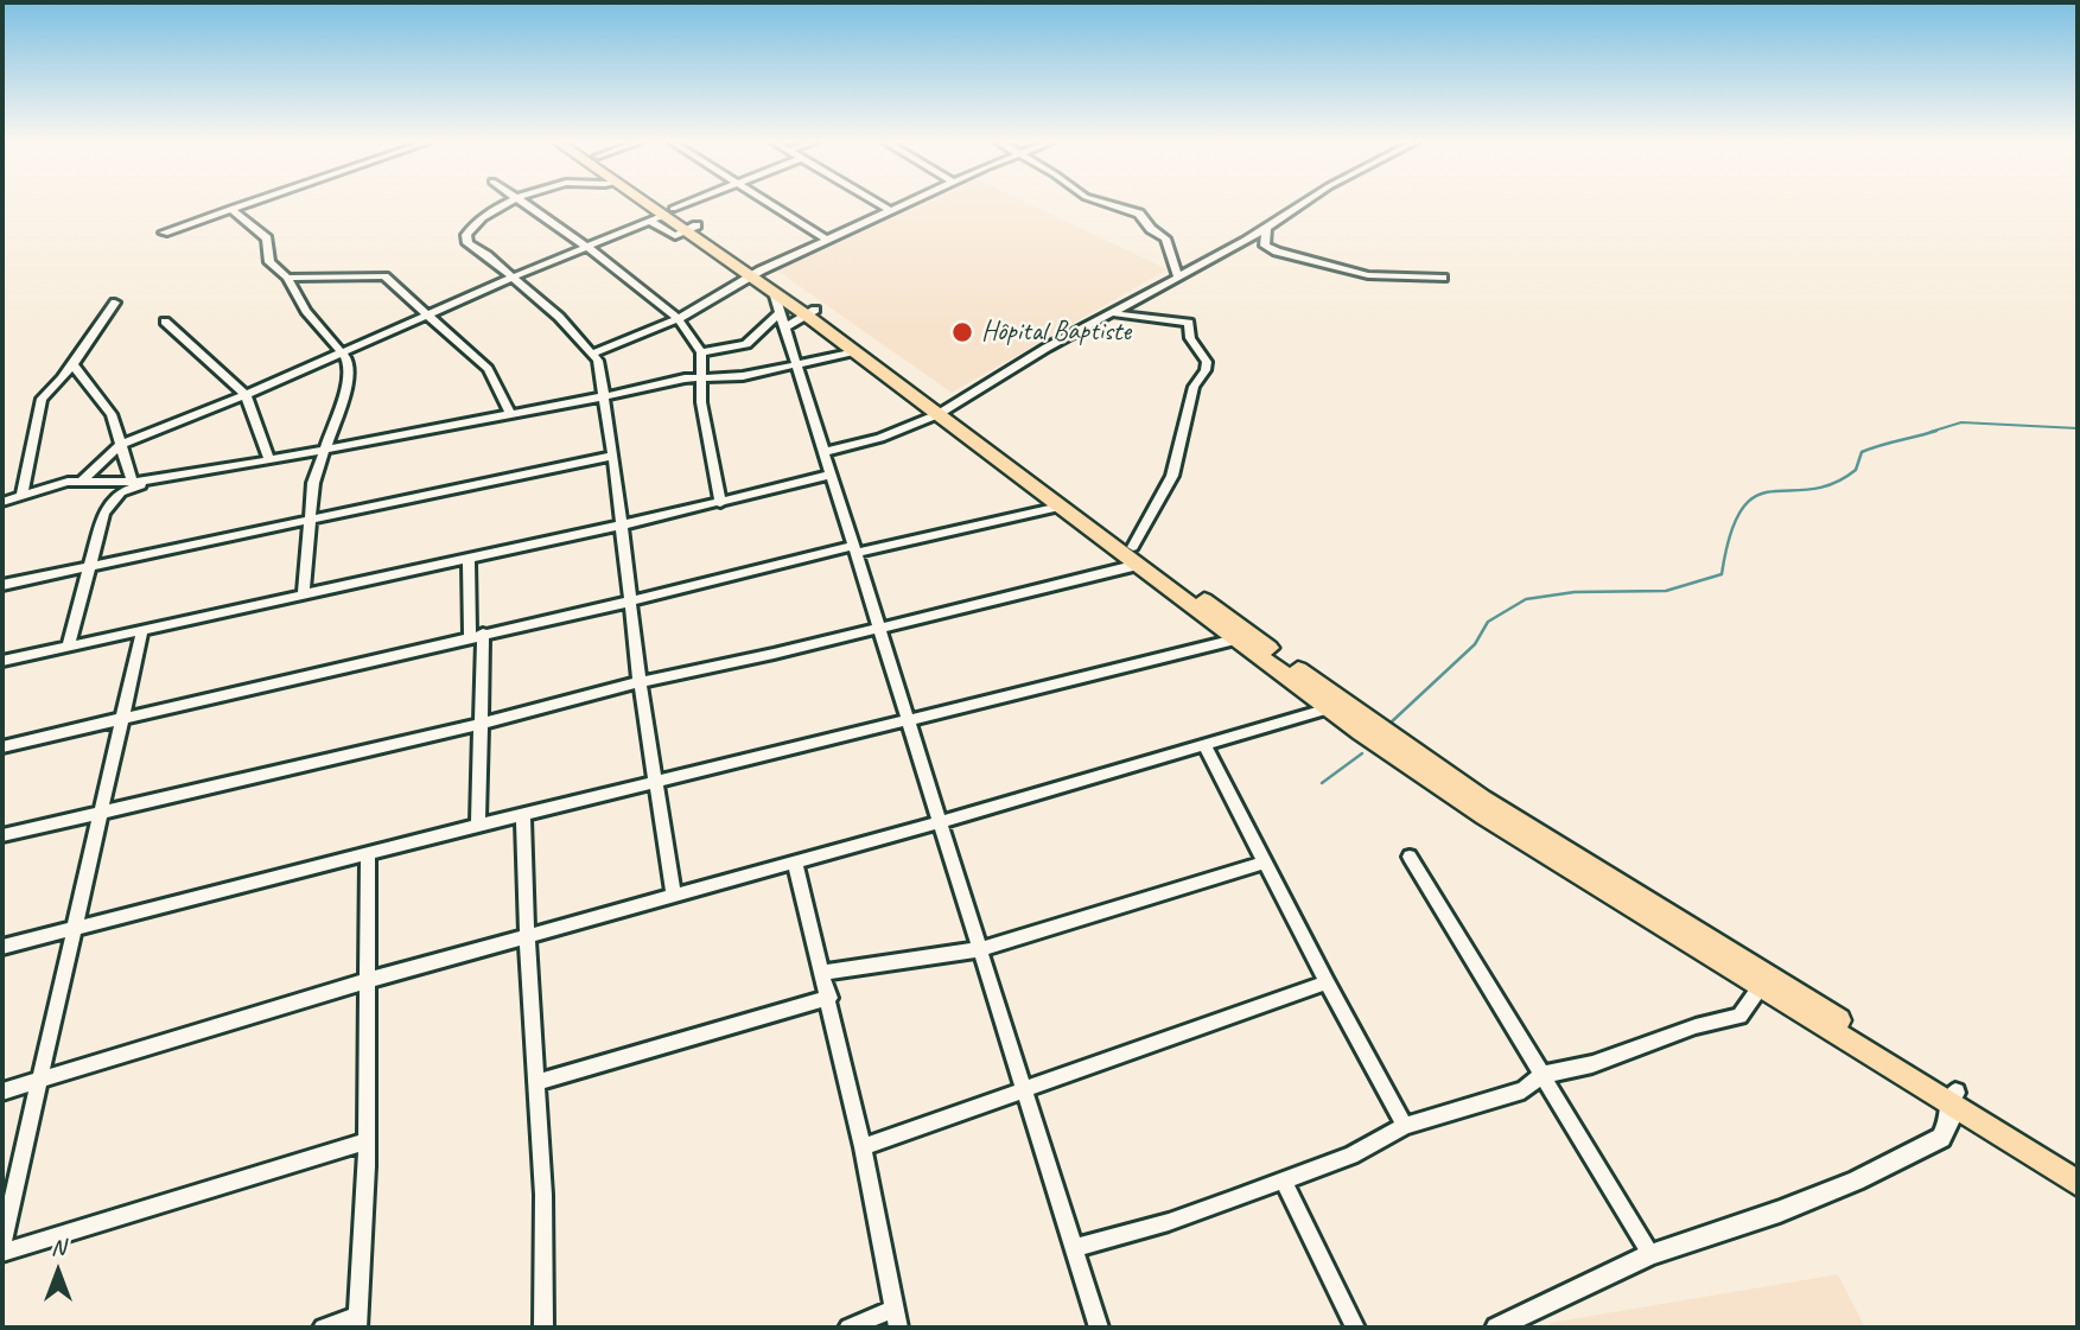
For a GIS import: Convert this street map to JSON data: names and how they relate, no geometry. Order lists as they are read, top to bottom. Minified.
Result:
{"places":["Hôpital Baptiste"],"north":"top"}
